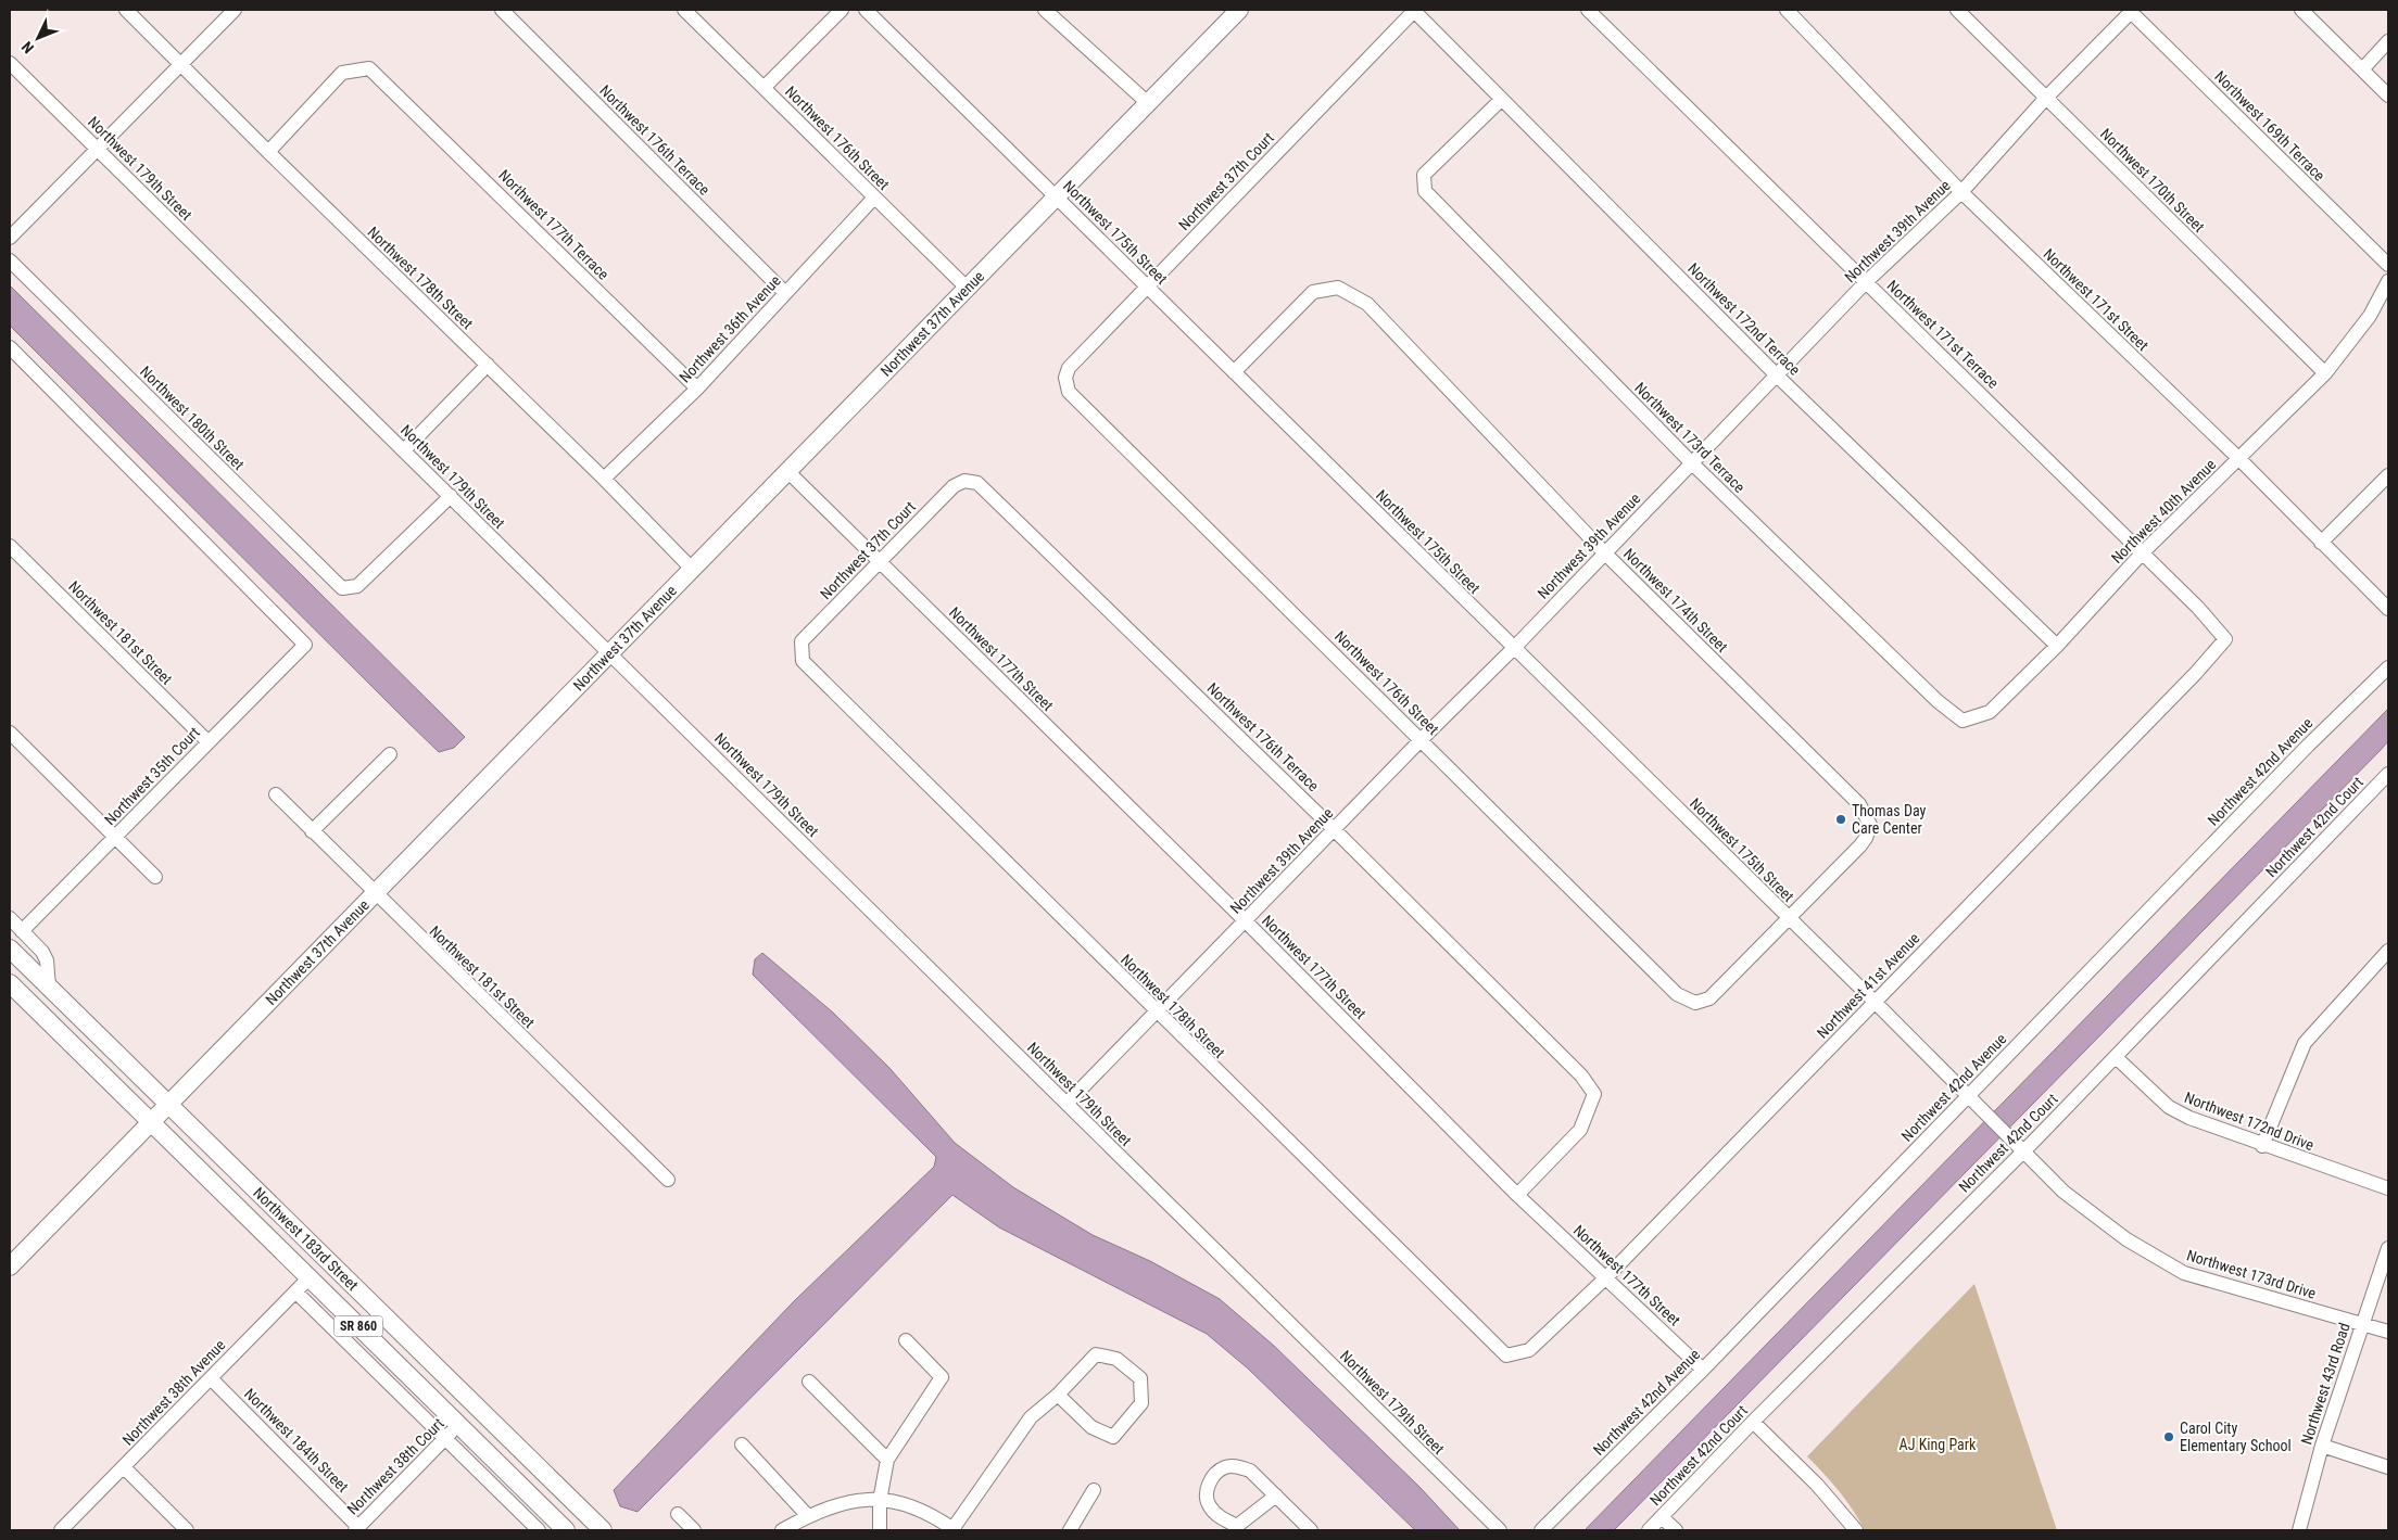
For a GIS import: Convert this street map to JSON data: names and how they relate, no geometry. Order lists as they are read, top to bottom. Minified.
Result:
{"streets":{"main road":["Northwest 37th Avenue","Northwest 183rd Street","SR 860"],"street":["Northwest 169th Terrace","Northwest 176th Street","Northwest 176th Terrace","Northwest 179th Street","Northwest 170th Street","Northwest 37th Court","Northwest 177th Terrace","Northwest 39th Avenue","Northwest 175th Street","Northwest 178th Street","Northwest 171st Street","Northwest 172nd Terrace","Northwest 36th Avenue","Northwest 171st Terrace","Northwest 180th Street","Northwest 173rd Terrace","Northwest 40th Avenue","Northwest 174th Street","Northwest 181st Street","Northwest 177th Street","Northwest 42nd Avenue","Northwest 35th Court","Northwest 42nd Court","Northwest 41st Avenue","Northwest 172nd Drive","Northwest 173rd Drive","Northwest 43rd Road","Northwest 38th Avenue","Northwest 184th Street","Northwest 38th Court"]},"crossings":[["Northwest 169th Terrace","Northwest 39th Avenue"],["Northwest 176th Street","Northwest 37th Court"],["Northwest 176th Street","Northwest 39th Avenue"],["Northwest 176th Street","Northwest 175th Street"],["Northwest 176th Street","Northwest 37th Avenue"],["Northwest 176th Street","Northwest 36th Avenue"],["Northwest 176th Street","Northwest 174th Street"],["Northwest 176th Terrace","Northwest 37th Court"],["Northwest 176th Terrace","Northwest 39th Avenue"],["Northwest 176th Terrace","Northwest 36th Avenue"],["Northwest 176th Terrace","Northwest 177th Street"],["Northwest 179th Street","Northwest 39th Avenue"],["Northwest 179th Street","Northwest 37th Avenue"],["Northwest 179th Street","Northwest 180th Street"],["Northwest 170th Street","Northwest 39th Avenue"],["Northwest 170th Street","Northwest 40th Avenue"],["Northwest 37th Court","Northwest 175th Street"],["Northwest 37th Court","Northwest 178th Street"],["Northwest 37th Court","Northwest 172nd Terrace"],["Northwest 37th Court","Northwest 177th Street"],["Northwest 177th Terrace","Northwest 178th Street"],["Northwest 177th Terrace","Northwest 36th Avenue"],["Northwest 39th Avenue","Northwest 175th Street"],["Northwest 39th Avenue","Northwest 178th Street"],["Northwest 39th Avenue","Northwest 171st Street"],["Northwest 39th Avenue","Northwest 172nd Terrace"],["Northwest 39th Avenue","Northwest 171st Terrace"],["Northwest 39th Avenue","Northwest 173rd Terrace"],["Northwest 39th Avenue","Northwest 174th Street"],["Northwest 39th Avenue","Northwest 177th Street"],["Northwest 175th Street","Northwest 37th Avenue"],["Northwest 175th Street","Northwest 174th Street"],["Northwest 175th Street","Northwest 42nd Avenue"],["Northwest 175th Street","Northwest 41st Avenue"],["Northwest 175th Street","Northwest 173rd Drive"],["Northwest 178th Street","Northwest 37th Avenue"],["Northwest 178th Street","Northwest 36th Avenue"],["Northwest 178th Street","Northwest 41st Avenue"],["Northwest 171st Street","Northwest 40th Avenue"],["Northwest 172nd Terrace","Northwest 173rd Terrace"],["Northwest 172nd Terrace","Northwest 40th Avenue"],["Northwest 37th Avenue","Northwest 181st Street"],["Northwest 37th Avenue","Northwest 177th Street"],["Northwest 37th Avenue","Northwest 183rd Street"],["Northwest 171st Terrace","Northwest 40th Avenue"],["Northwest 171st Terrace","Northwest 41st Avenue"],["Northwest 173rd Terrace","Northwest 40th Avenue"],["Northwest 181st Street","Northwest 35th Court"],["Northwest 177th Street","Northwest 42nd Avenue"],["Northwest 177th Street","Northwest 41st Avenue"],["Northwest 42nd Avenue","Northwest 173rd Drive"],["Northwest 42nd Court","Northwest 172nd Drive"],["Northwest 42nd Court","Northwest 173rd Drive"],["Northwest 183rd Street","Northwest 38th Avenue"],["Northwest 183rd Street","Northwest 38th Court"],["Northwest 173rd Drive","Northwest 43rd Road"],["Northwest 38th Avenue","Northwest 184th Street"],["Northwest 184th Street","Northwest 38th Court"]],"parks":["AJ King Park"],"places":["Thomas Day Care Center","Carol City Elementary School"],"north":"bottom left"}
